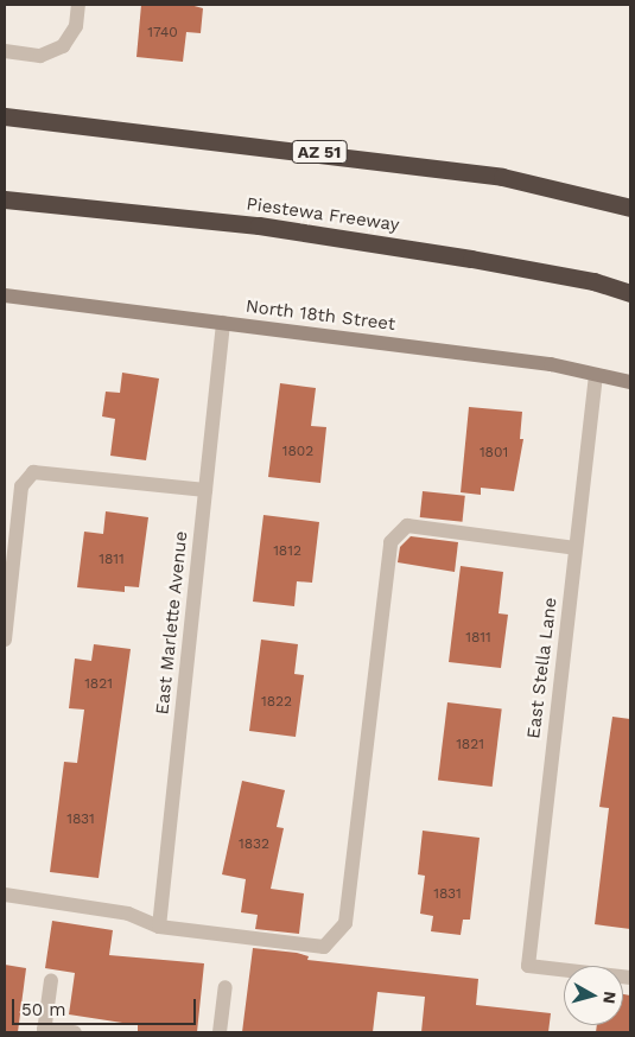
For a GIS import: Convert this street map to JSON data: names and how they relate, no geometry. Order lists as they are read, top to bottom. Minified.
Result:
{"streets":{"highway":["AZ 51","Piestewa Freeway"],"street":["North 18th Street","East Marlette Avenue","East Stella Lane"]},"crossings":[["North 18th Street","East Marlette Avenue"],["North 18th Street","East Stella Lane"]],"house_numbers":["1740","1802","1801","1812","1811","1811","1821","1822","1821","1831","1832","1831"],"scale_bar":"50 m","north":"right"}
